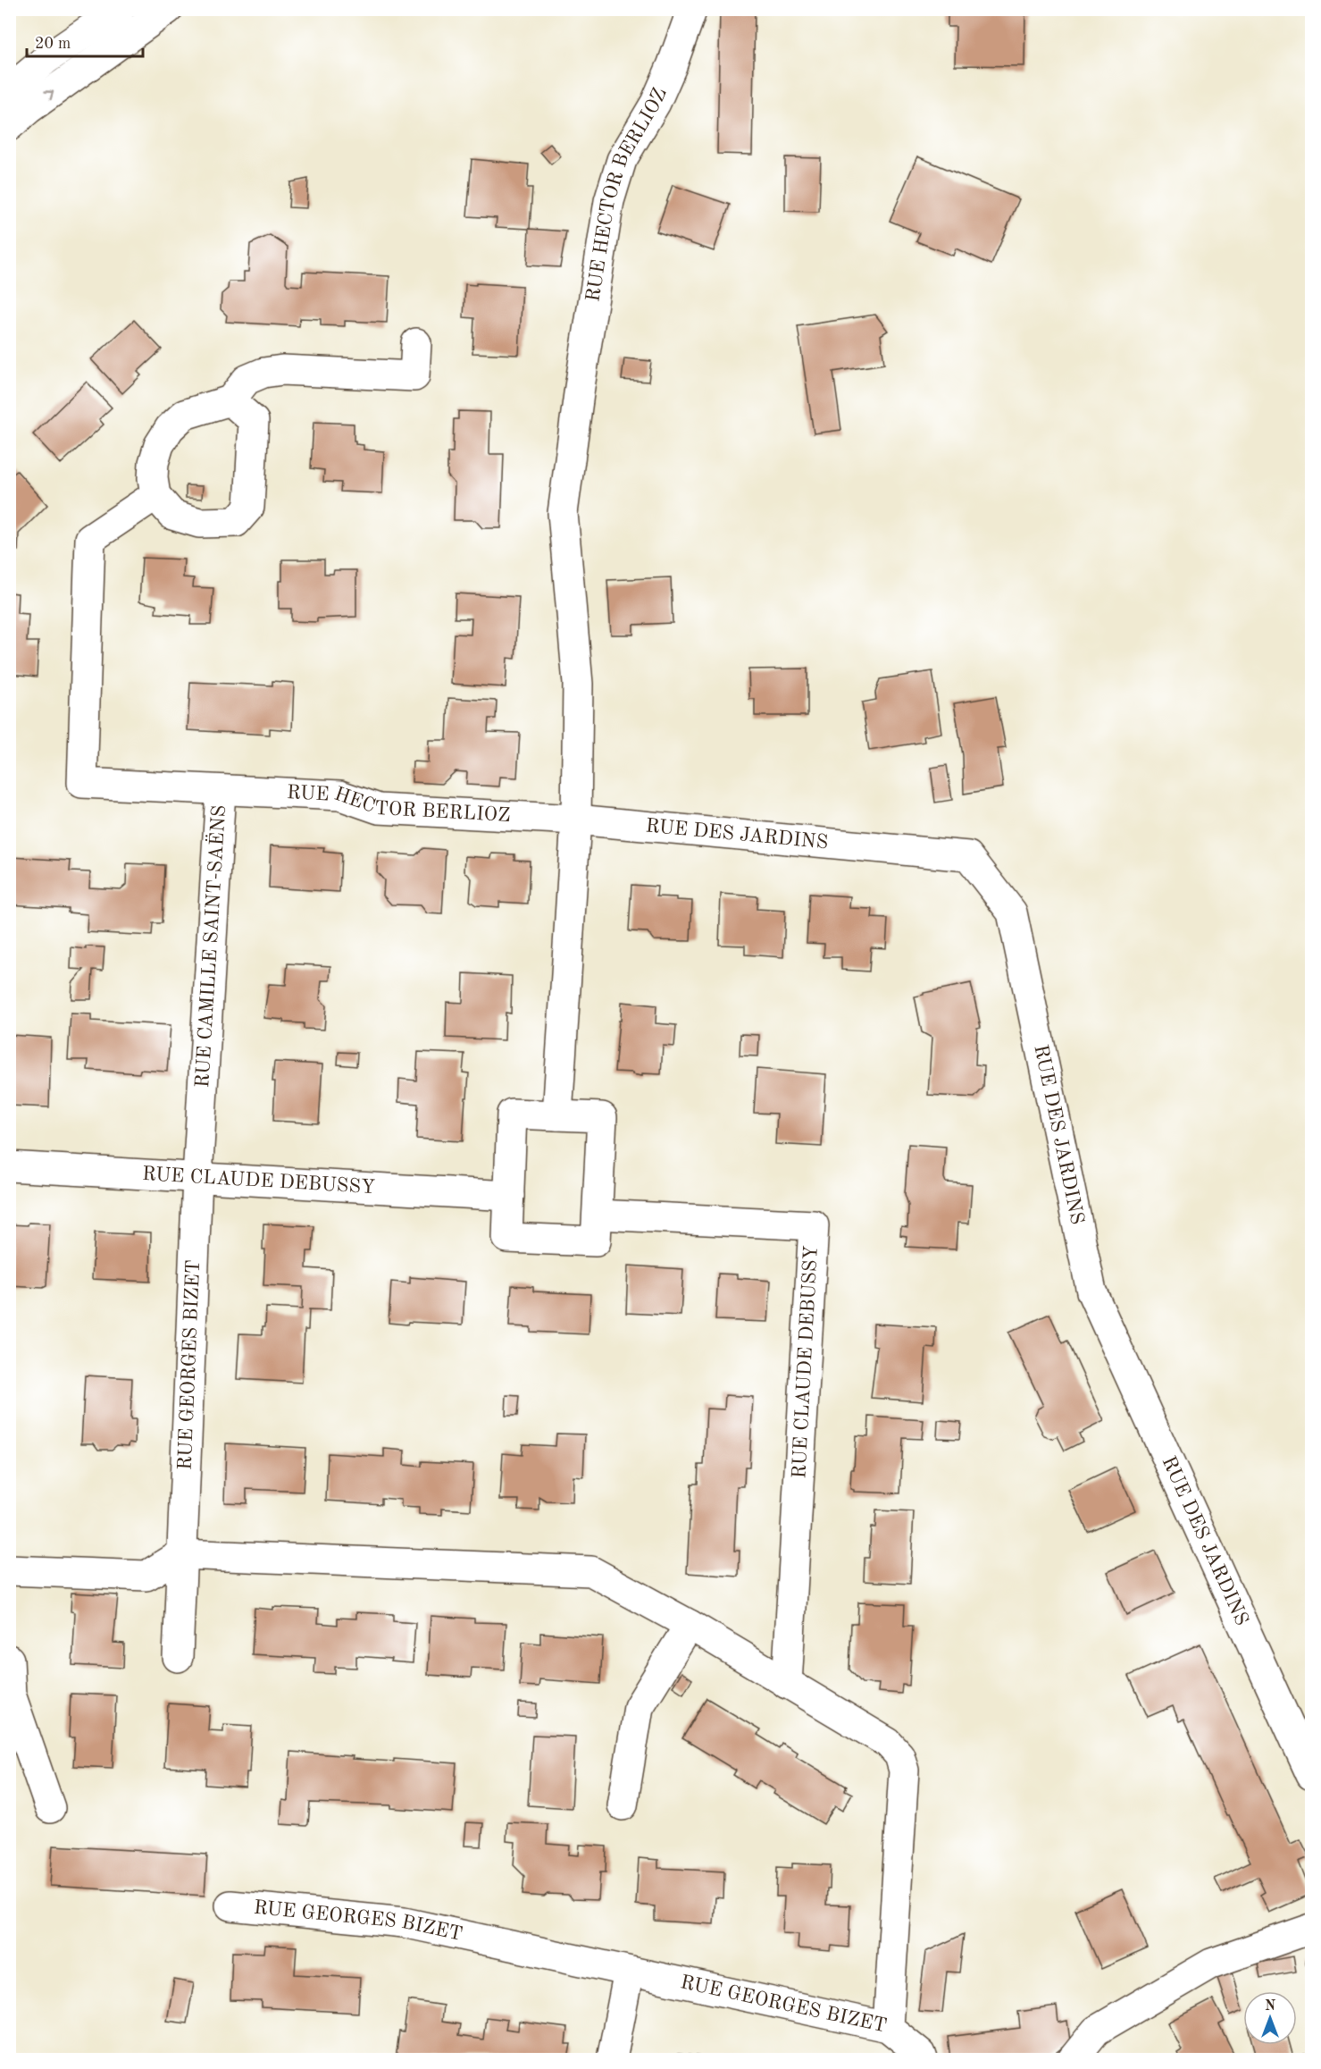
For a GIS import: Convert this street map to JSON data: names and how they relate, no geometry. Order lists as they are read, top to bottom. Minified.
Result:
{"streets":{"street":["RUE HECTOR BERLIOZ","RUE DES JARDINS","RUE CAMILLE SAINT-SAËNS","RUE CLAUDE DEBUSSY","RUE GEORGES BIZET"]},"crossings":[["RUE HECTOR BERLIOZ","RUE DES JARDINS"],["RUE HECTOR BERLIOZ","RUE CAMILLE SAINT-SAËNS"],["RUE CAMILLE SAINT-SAËNS","RUE CLAUDE DEBUSSY"],["RUE CAMILLE SAINT-SAËNS","RUE GEORGES BIZET"],["RUE CLAUDE DEBUSSY","RUE GEORGES BIZET"]],"scale_bar":"20 m","north":"top"}
